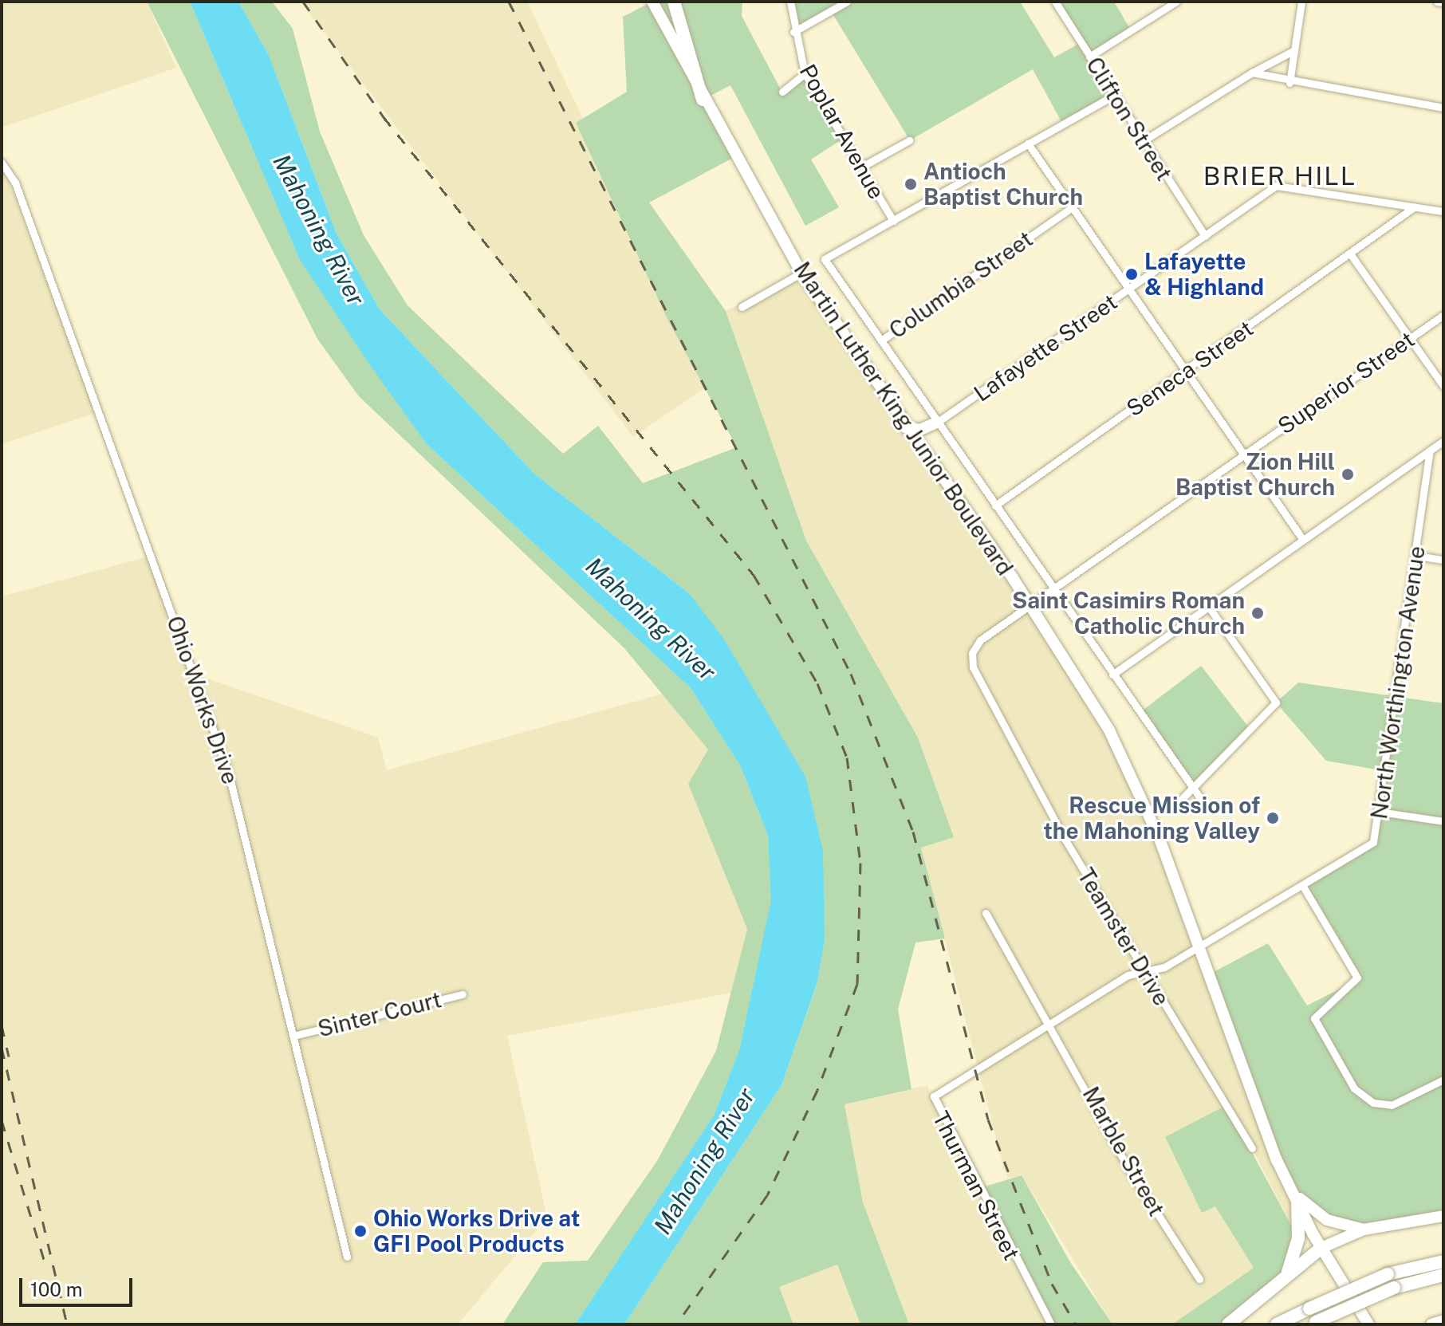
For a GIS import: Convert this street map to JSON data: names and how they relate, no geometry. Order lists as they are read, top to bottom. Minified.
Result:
{"streets":{"main road":["Martin Luther King Junior Boulevard"],"street":["Clifton Street","Poplar Avenue","Columbia Street","Lafayette Street","Seneca Street","Superior Street","North Worthington Avenue","Ohio Works Drive","Teamster Drive","Sinter Court","Marble Street","Thurman Street"]},"crossings":[["Clifton Street","Lafayette Street"],["Lafayette Street","Seneca Street"],["Superior Street","Martin Luther King Junior Boulevard"],["Superior Street","Teamster Drive"],["Martin Luther King Junior Boulevard","North Worthington Avenue"],["North Worthington Avenue","Teamster Drive"],["North Worthington Avenue","Marble Street"],["North Worthington Avenue","Thurman Street"],["Ohio Works Drive","Sinter Court"]],"districts":["BRIER HILL"],"water":["Mahoning River"],"places":["Antioch Baptist Church","Lafayette & Highland","Zion Hill Baptist Church","Saint Casimirs Roman Catholic Church","Rescue Mission of the Mahoning Valley","Ohio Works Drive at GFI Pool Products"],"scale_bar":"100 m"}
